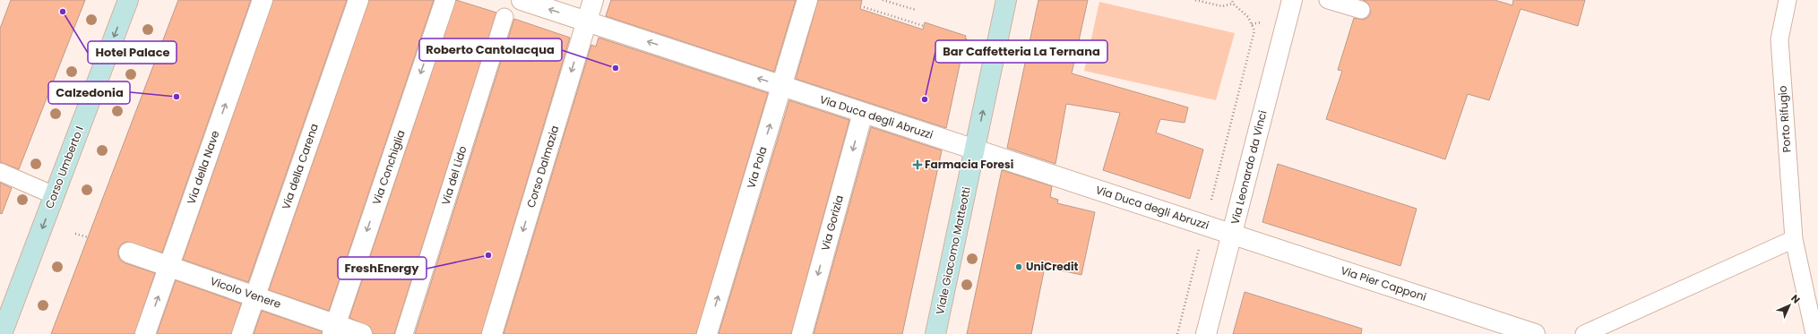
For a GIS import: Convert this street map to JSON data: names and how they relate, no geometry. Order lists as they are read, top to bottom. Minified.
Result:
{"streets":{"street":["Via Duca degli Abruzzi","Via della Carena","Corso Dalmazia","Corso Umberto I","Via della Nave","Via Conchiglia","Via Pola","Via Leonardo da Vinci","Via Gorizia","Viale Giacomo Matteotti","Via Pier Capponi","Vicolo Venere"],"lane":["Porto Rifugio","Via del Lido"]},"crossings":[["Via Duca degli Abruzzi","Corso Dalmazia"],["Via Duca degli Abruzzi","Via Pola"],["Via Duca degli Abruzzi","Via Leonardo da Vinci"],["Via Duca degli Abruzzi","Via Gorizia"],["Via Duca degli Abruzzi","Viale Giacomo Matteotti"],["Via Duca degli Abruzzi","Via Pier Capponi"],["Via della Carena","Vicolo Venere"],["Via della Nave","Vicolo Venere"],["Via Conchiglia","Vicolo Venere"],["Via Leonardo da Vinci","Via Pier Capponi"]],"one_way":["Via Duca degli Abruzzi","Corso Dalmazia","Corso Umberto I","Via della Nave","Via Conchiglia","Via Pola","Via Gorizia","Viale Giacomo Matteotti"],"places":{"other":["Hotel Palace","Roberto Cantolacqua","Calzedonia","Bar Caffetteria La Ternana","FreshEnergy","UniCredit"],"health":["Farmacia Foresi"]},"north":"top right"}
